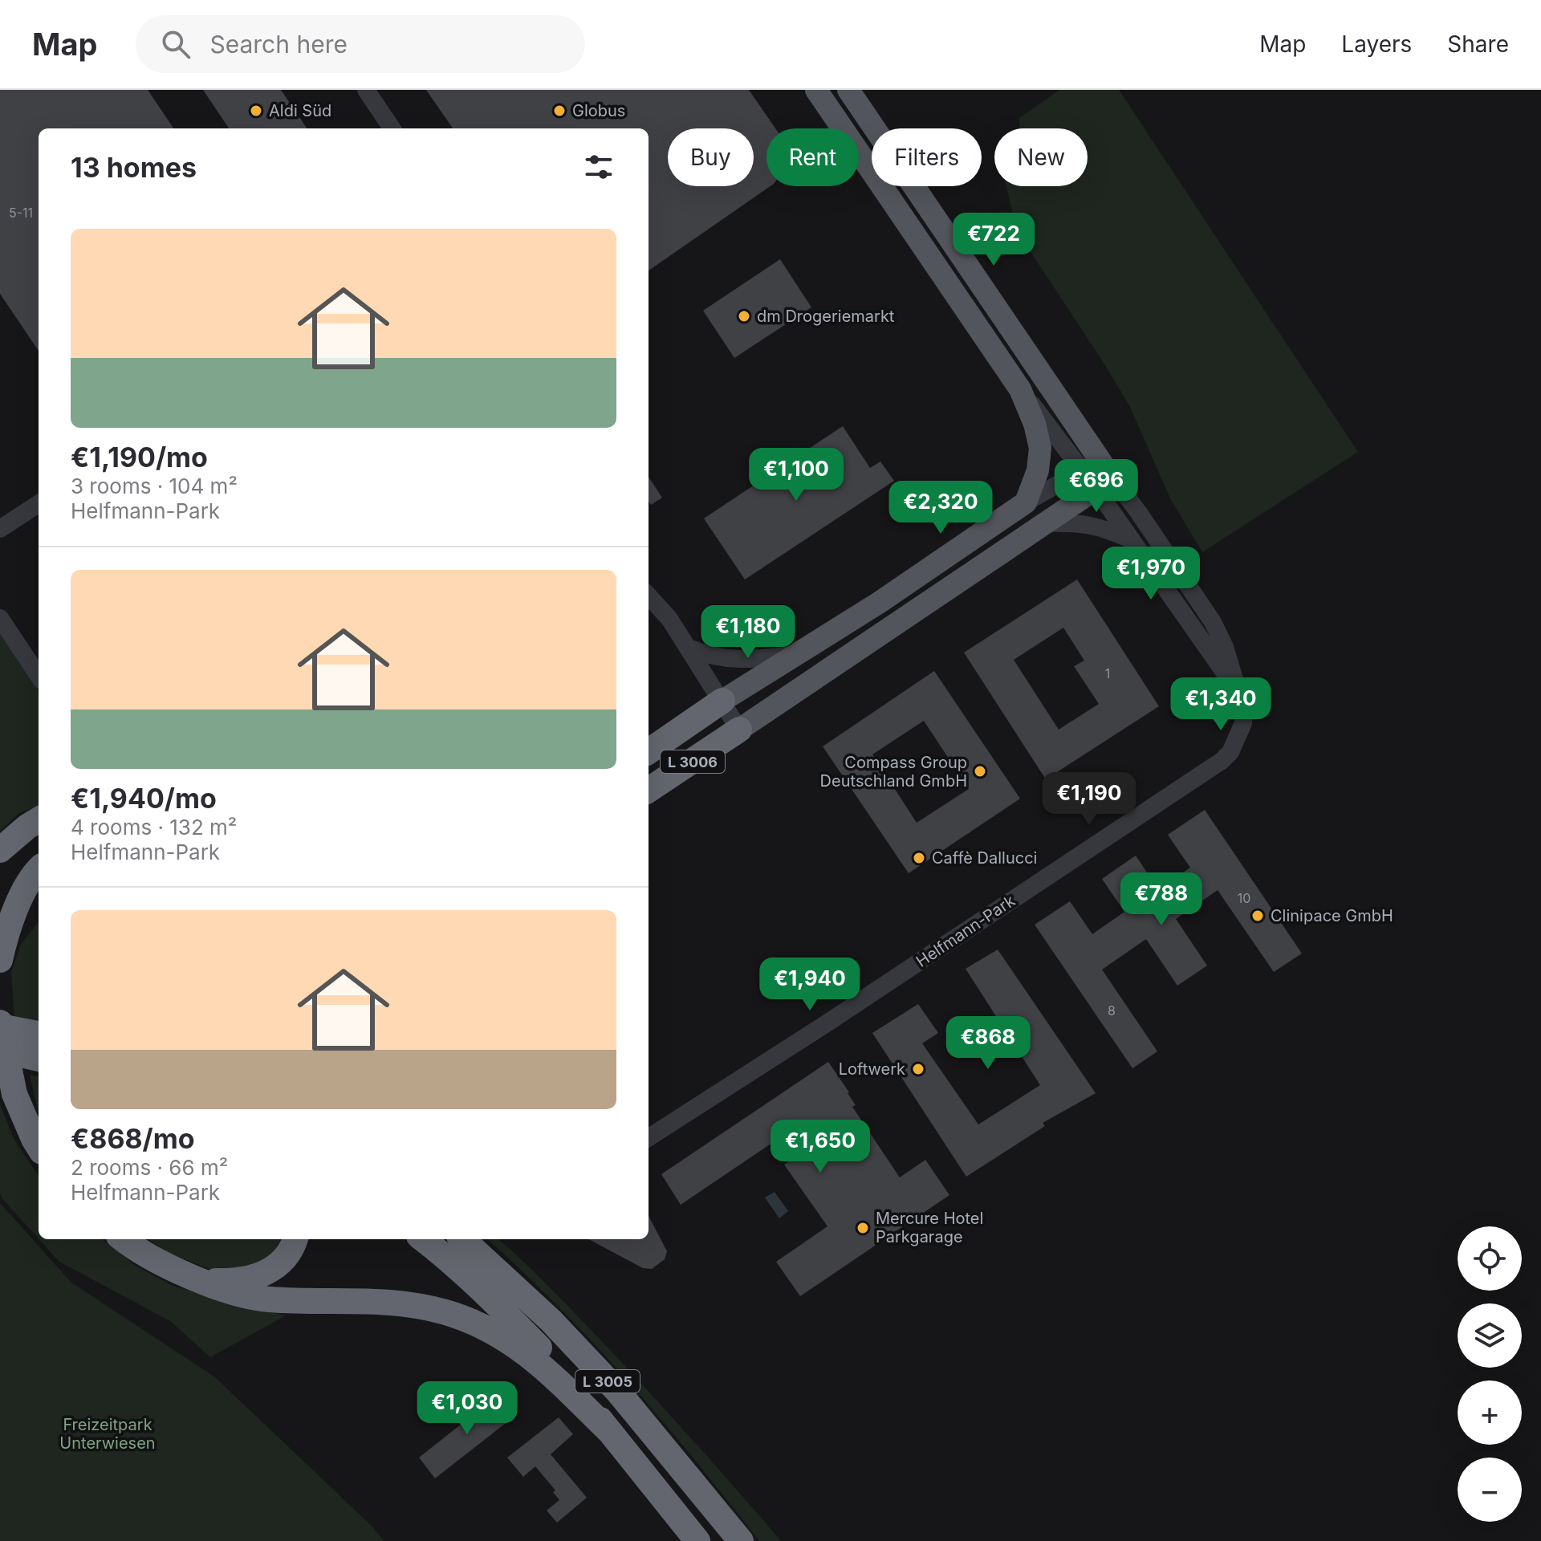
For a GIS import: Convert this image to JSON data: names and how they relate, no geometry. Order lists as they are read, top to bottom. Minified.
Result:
{"streets":{"highway":["L 3006","L 3005"],"street":["Helfmann-Park"]},"crossings":[["L 3006","Helfmann-Park"]],"parks":["Freizeitpark Unterwiesen"],"places":["Aldi Süd","Globus","dm Drogeriemarkt","Compass Group Deutschland GmbH","Caffè Dallucci","Clinipace GmbH","Loftwerk","Mercure Hotel Parkgarage"],"house_numbers":["5-11","1","10","8"],"page":{"header":"Map","search":"Search here","nav":["Map","Layers","Share"],"chip":["Buy","Rent","Filters","New"],"heading":"13 homes","list":[{"name":"€1,190/mo","note":"3 rooms · 104 m² · Helfmann-Park"},{"name":"€1,940/mo","note":"4 rooms · 132 m² · Helfmann-Park"},{"name":"€868/mo","note":"2 rooms · 66 m² · Helfmann-Park"}],"price":["€722","€1,100","€696","€2,320","€1,970","€1,180","€1,340","€1,190","€788","€1,940","€868","€1,650","€1,030"],"map_buttons":["+","−"]}}
